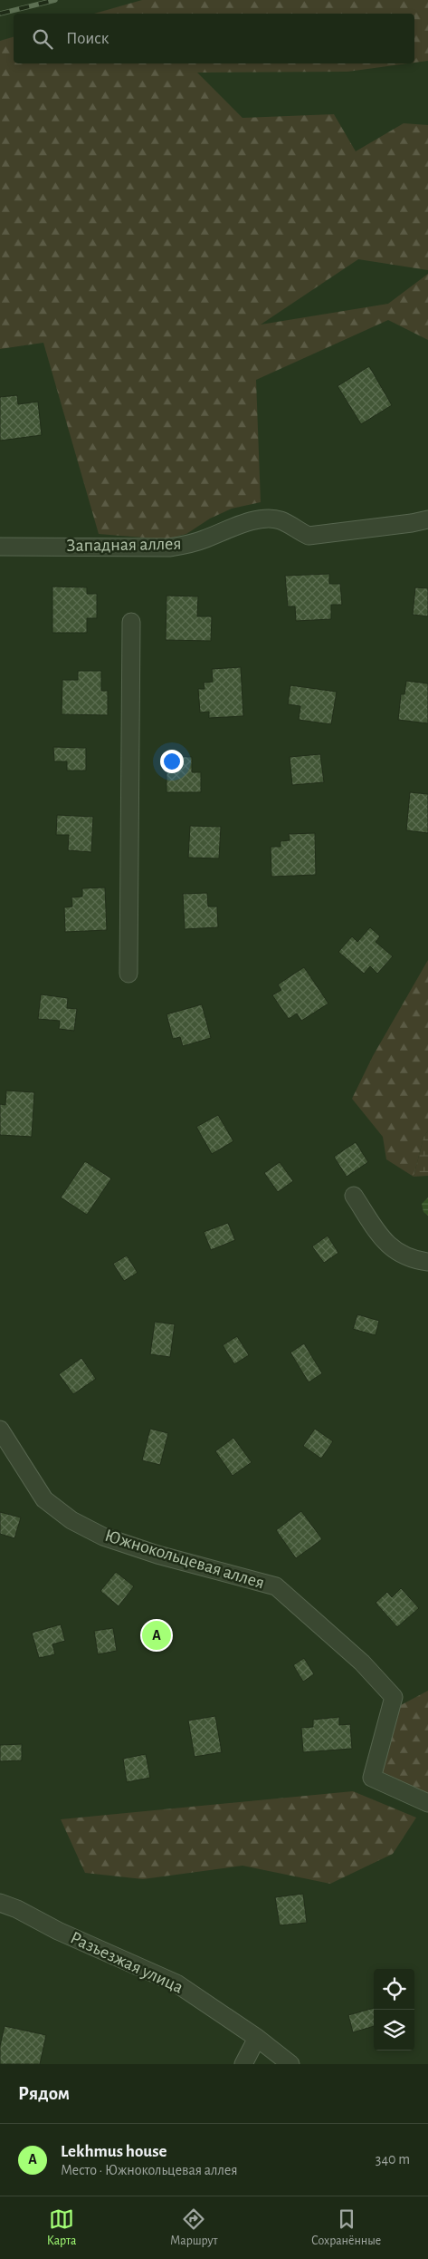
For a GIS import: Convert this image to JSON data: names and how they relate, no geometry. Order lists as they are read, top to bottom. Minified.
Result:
{"streets":{"street":["Западная аллея","Южнокольцевая аллея","Разъезжая улица"]},"page":{"search":"Поиск","pins":"A","heading":"Рядом","list":[{"mark":"A","name":"Lekhmus house","note":"Место · Южнокольцевая аллея","value":"340 m"}],"nav":["Карта","Маршрут","Сохранённые"]}}
